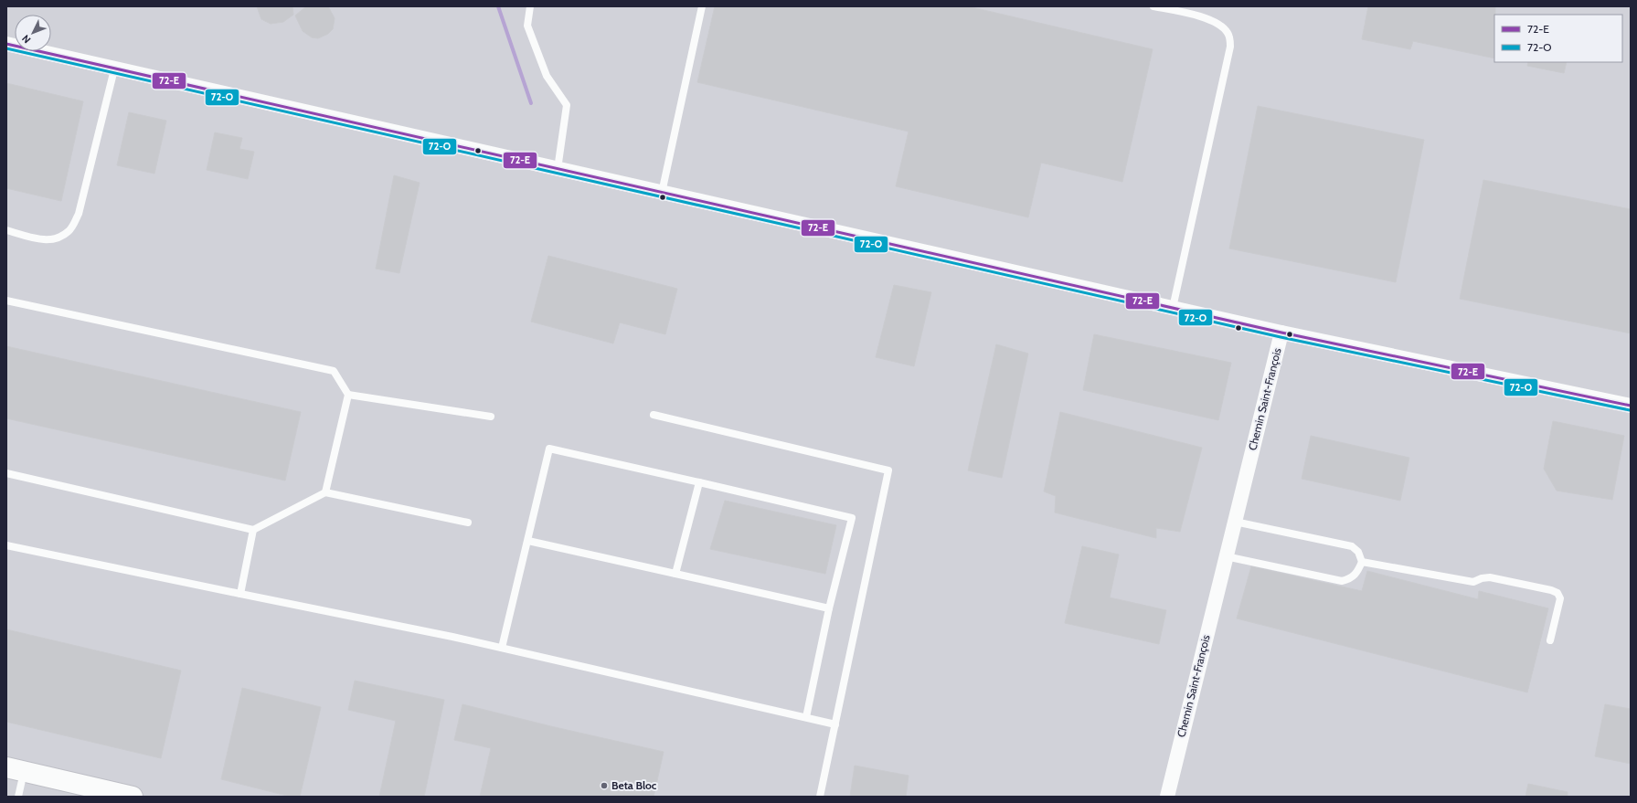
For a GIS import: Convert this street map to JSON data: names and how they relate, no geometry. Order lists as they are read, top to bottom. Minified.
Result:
{"streets":{"street":["Chemin Saint-François"]},"places":["Beta Bloc"],"lines":["transit line 72-E","transit line 72-O"],"legend":["72-E","72-O"],"north":"bottom left"}
